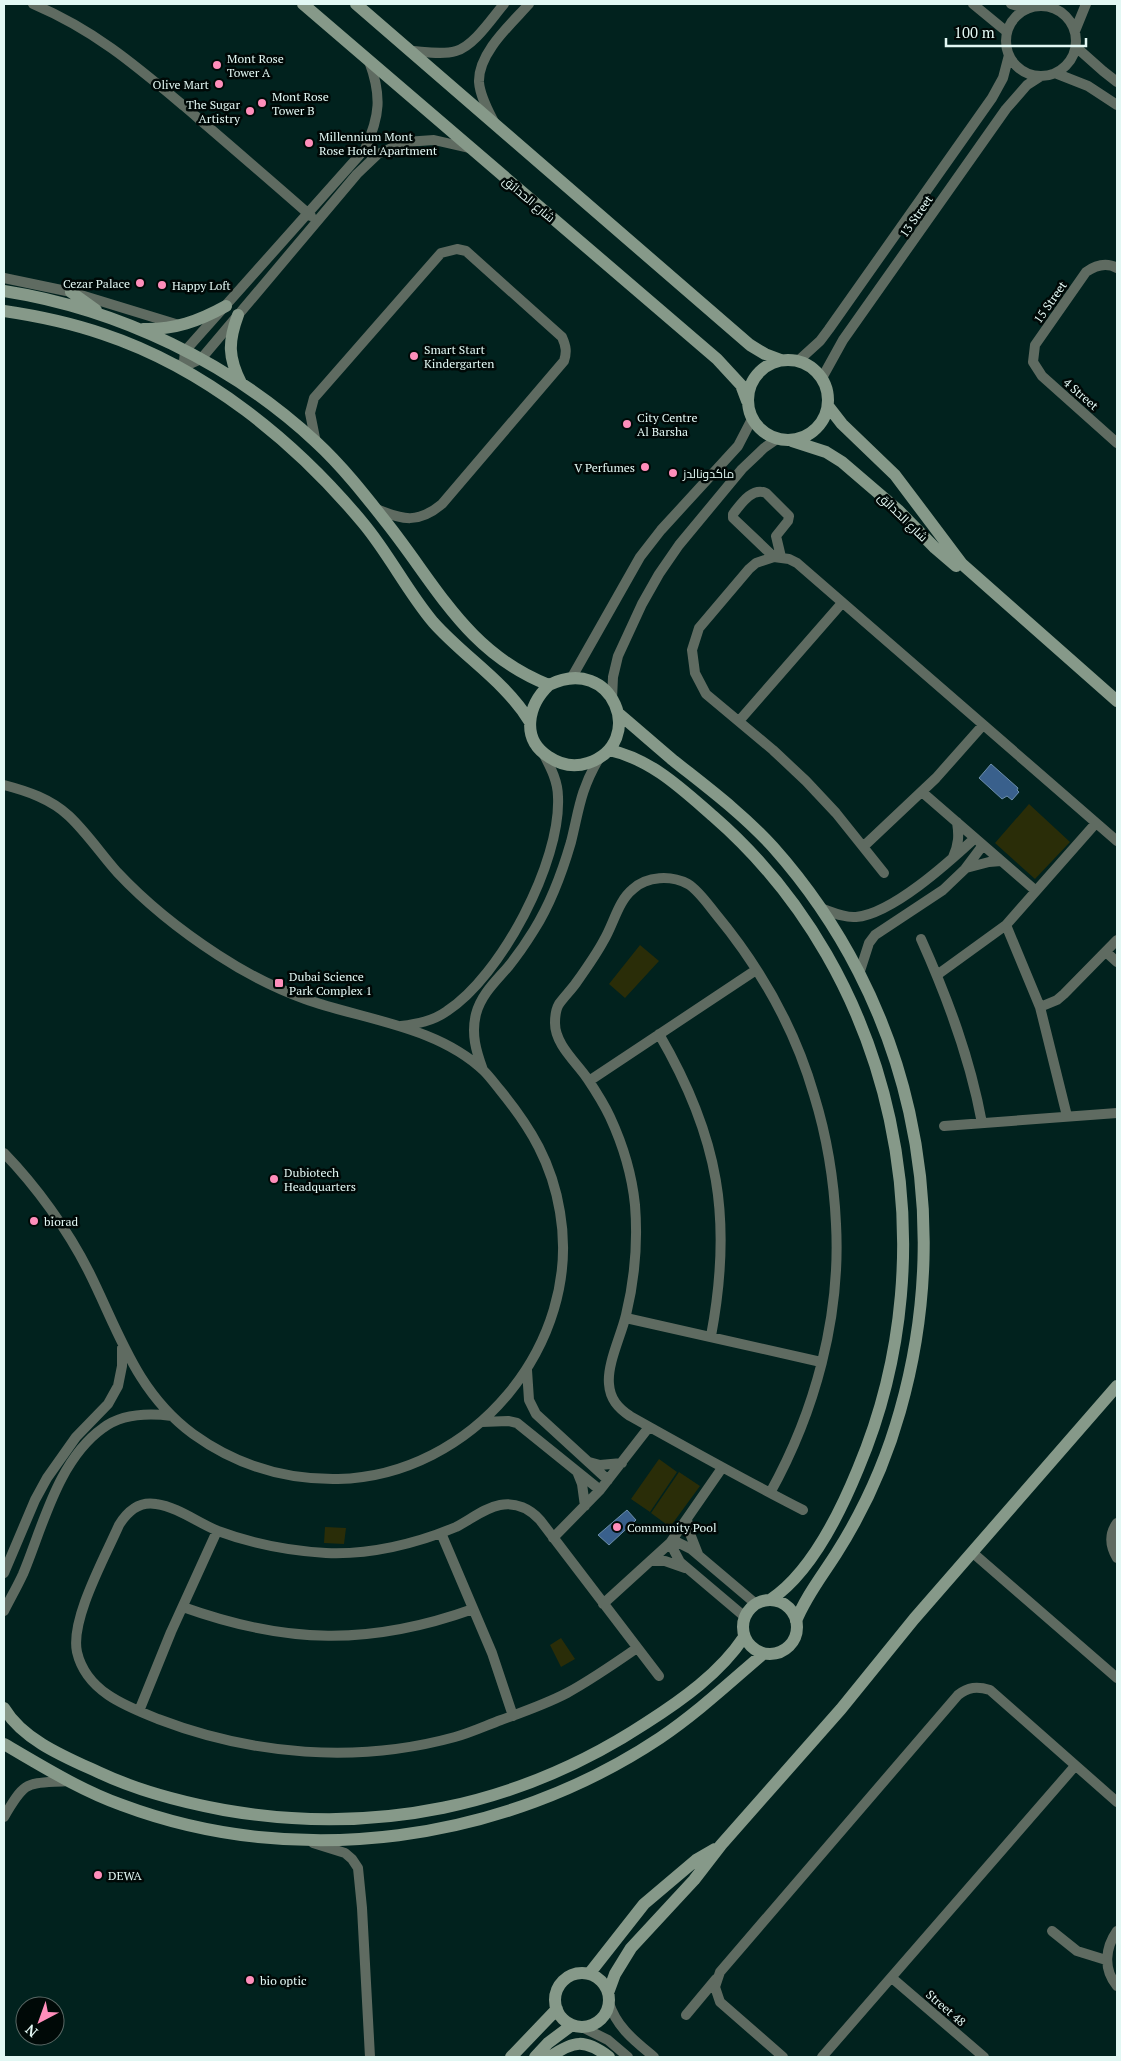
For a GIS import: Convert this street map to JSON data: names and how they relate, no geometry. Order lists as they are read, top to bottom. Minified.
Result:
{"streets":{"street":["شارع الحدائق","13 Street","15 Street","4 Street","Street 48"]},"crossings":[["شارع الحدائق","13 Street"],["15 Street","4 Street"]],"places":{"other":["Mont Rose Tower A","Olive Mart","Mont Rose Tower B","The Sugar Artistry","Millennium Mont Rose Hotel Apartment","Cezar Palace","Happy Loft","Smart Start Kindergarten","City Centre Al Barsha","V Perfumes","ماكدونالدز","Dubiotech Headquarters","biorad","Community Pool","DEWA","bio optic"],"transit":["Dubai Science Park Complex 1"]},"scale_bar":"100 m","north":"bottom left"}
